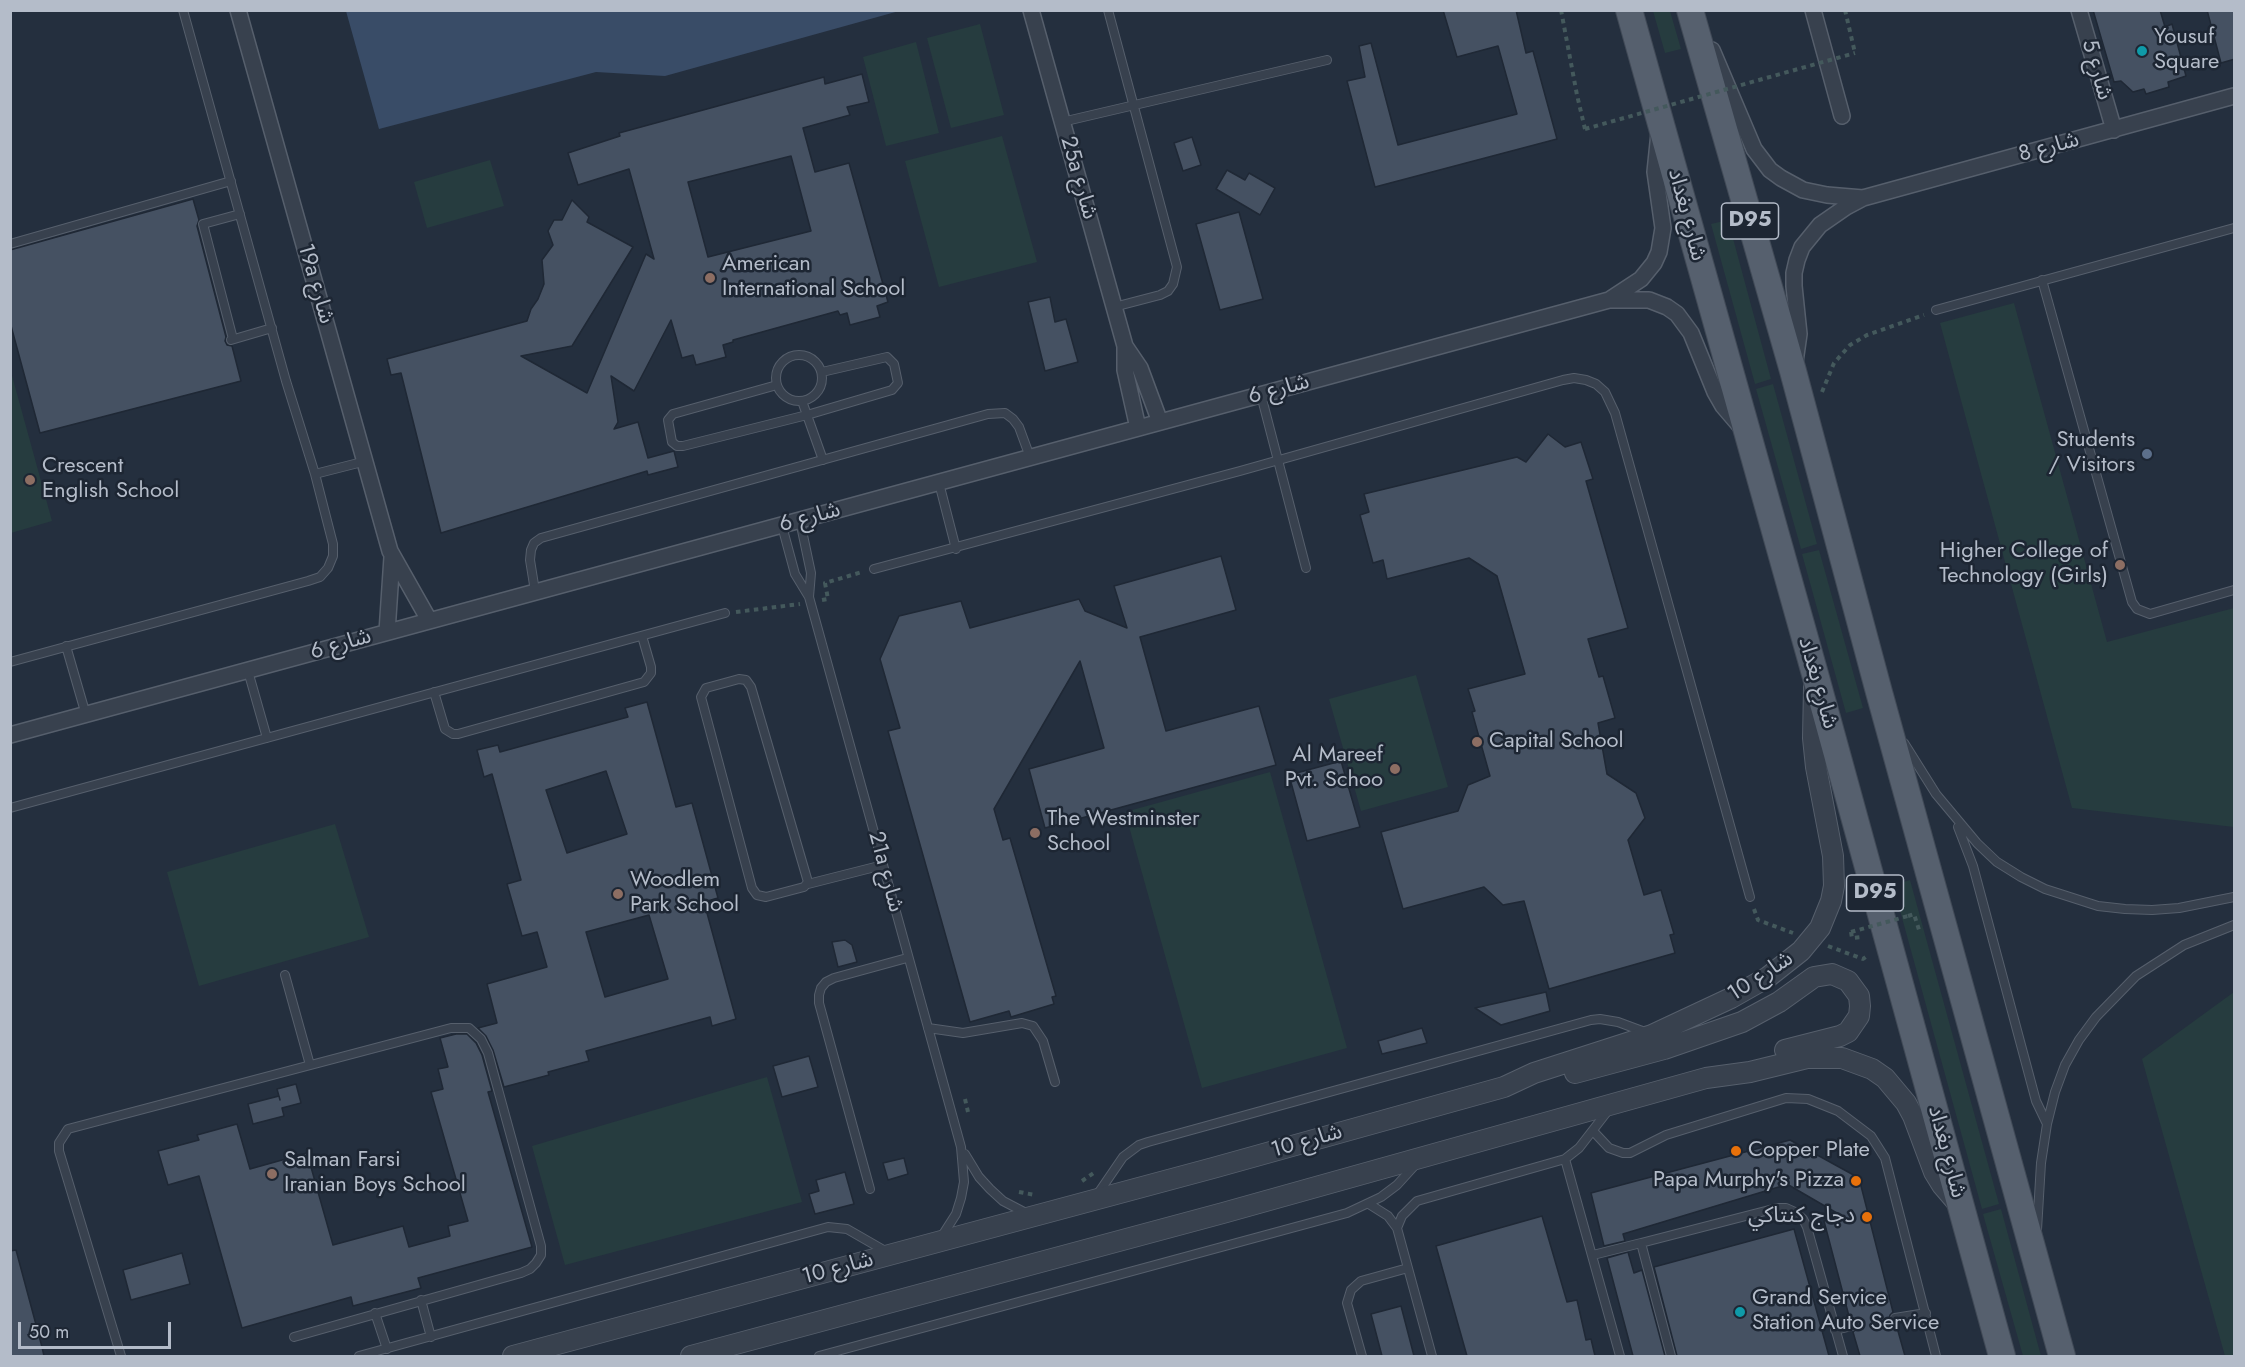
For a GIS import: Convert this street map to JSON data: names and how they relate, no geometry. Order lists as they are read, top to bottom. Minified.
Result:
{"streets":{"main road":["شارع بغداد","D95"],"street":["شارع 5","شارع 8","25a شارع","19a شارع","شارع 6","شارع 10"],"lane":["21a شارع"]},"crossings":[["شارع 5","شارع 8"],["شارع 8","D95"],["25a شارع","شارع 6"],["شارع بغداد","شارع 6"],["شارع بغداد","شارع 10"],["19a شارع","شارع 6"],["شارع 6","21a شارع"],["21a شارع","شارع 10"]],"places":["Yousuf Square","American International School","Students / Visitors","Crescent English School","Higher College of Technology (Girls)","Capital School","Al Mareef Pvt. Schoo","The Westminster School","Woodlem Park School","Copper Plate","Salman Farsi Iranian Boys School","Papa Murphy's Pizza","دجاج كنتاكي","Grand Service Station Auto Service"],"scale_bar":"50 m"}
